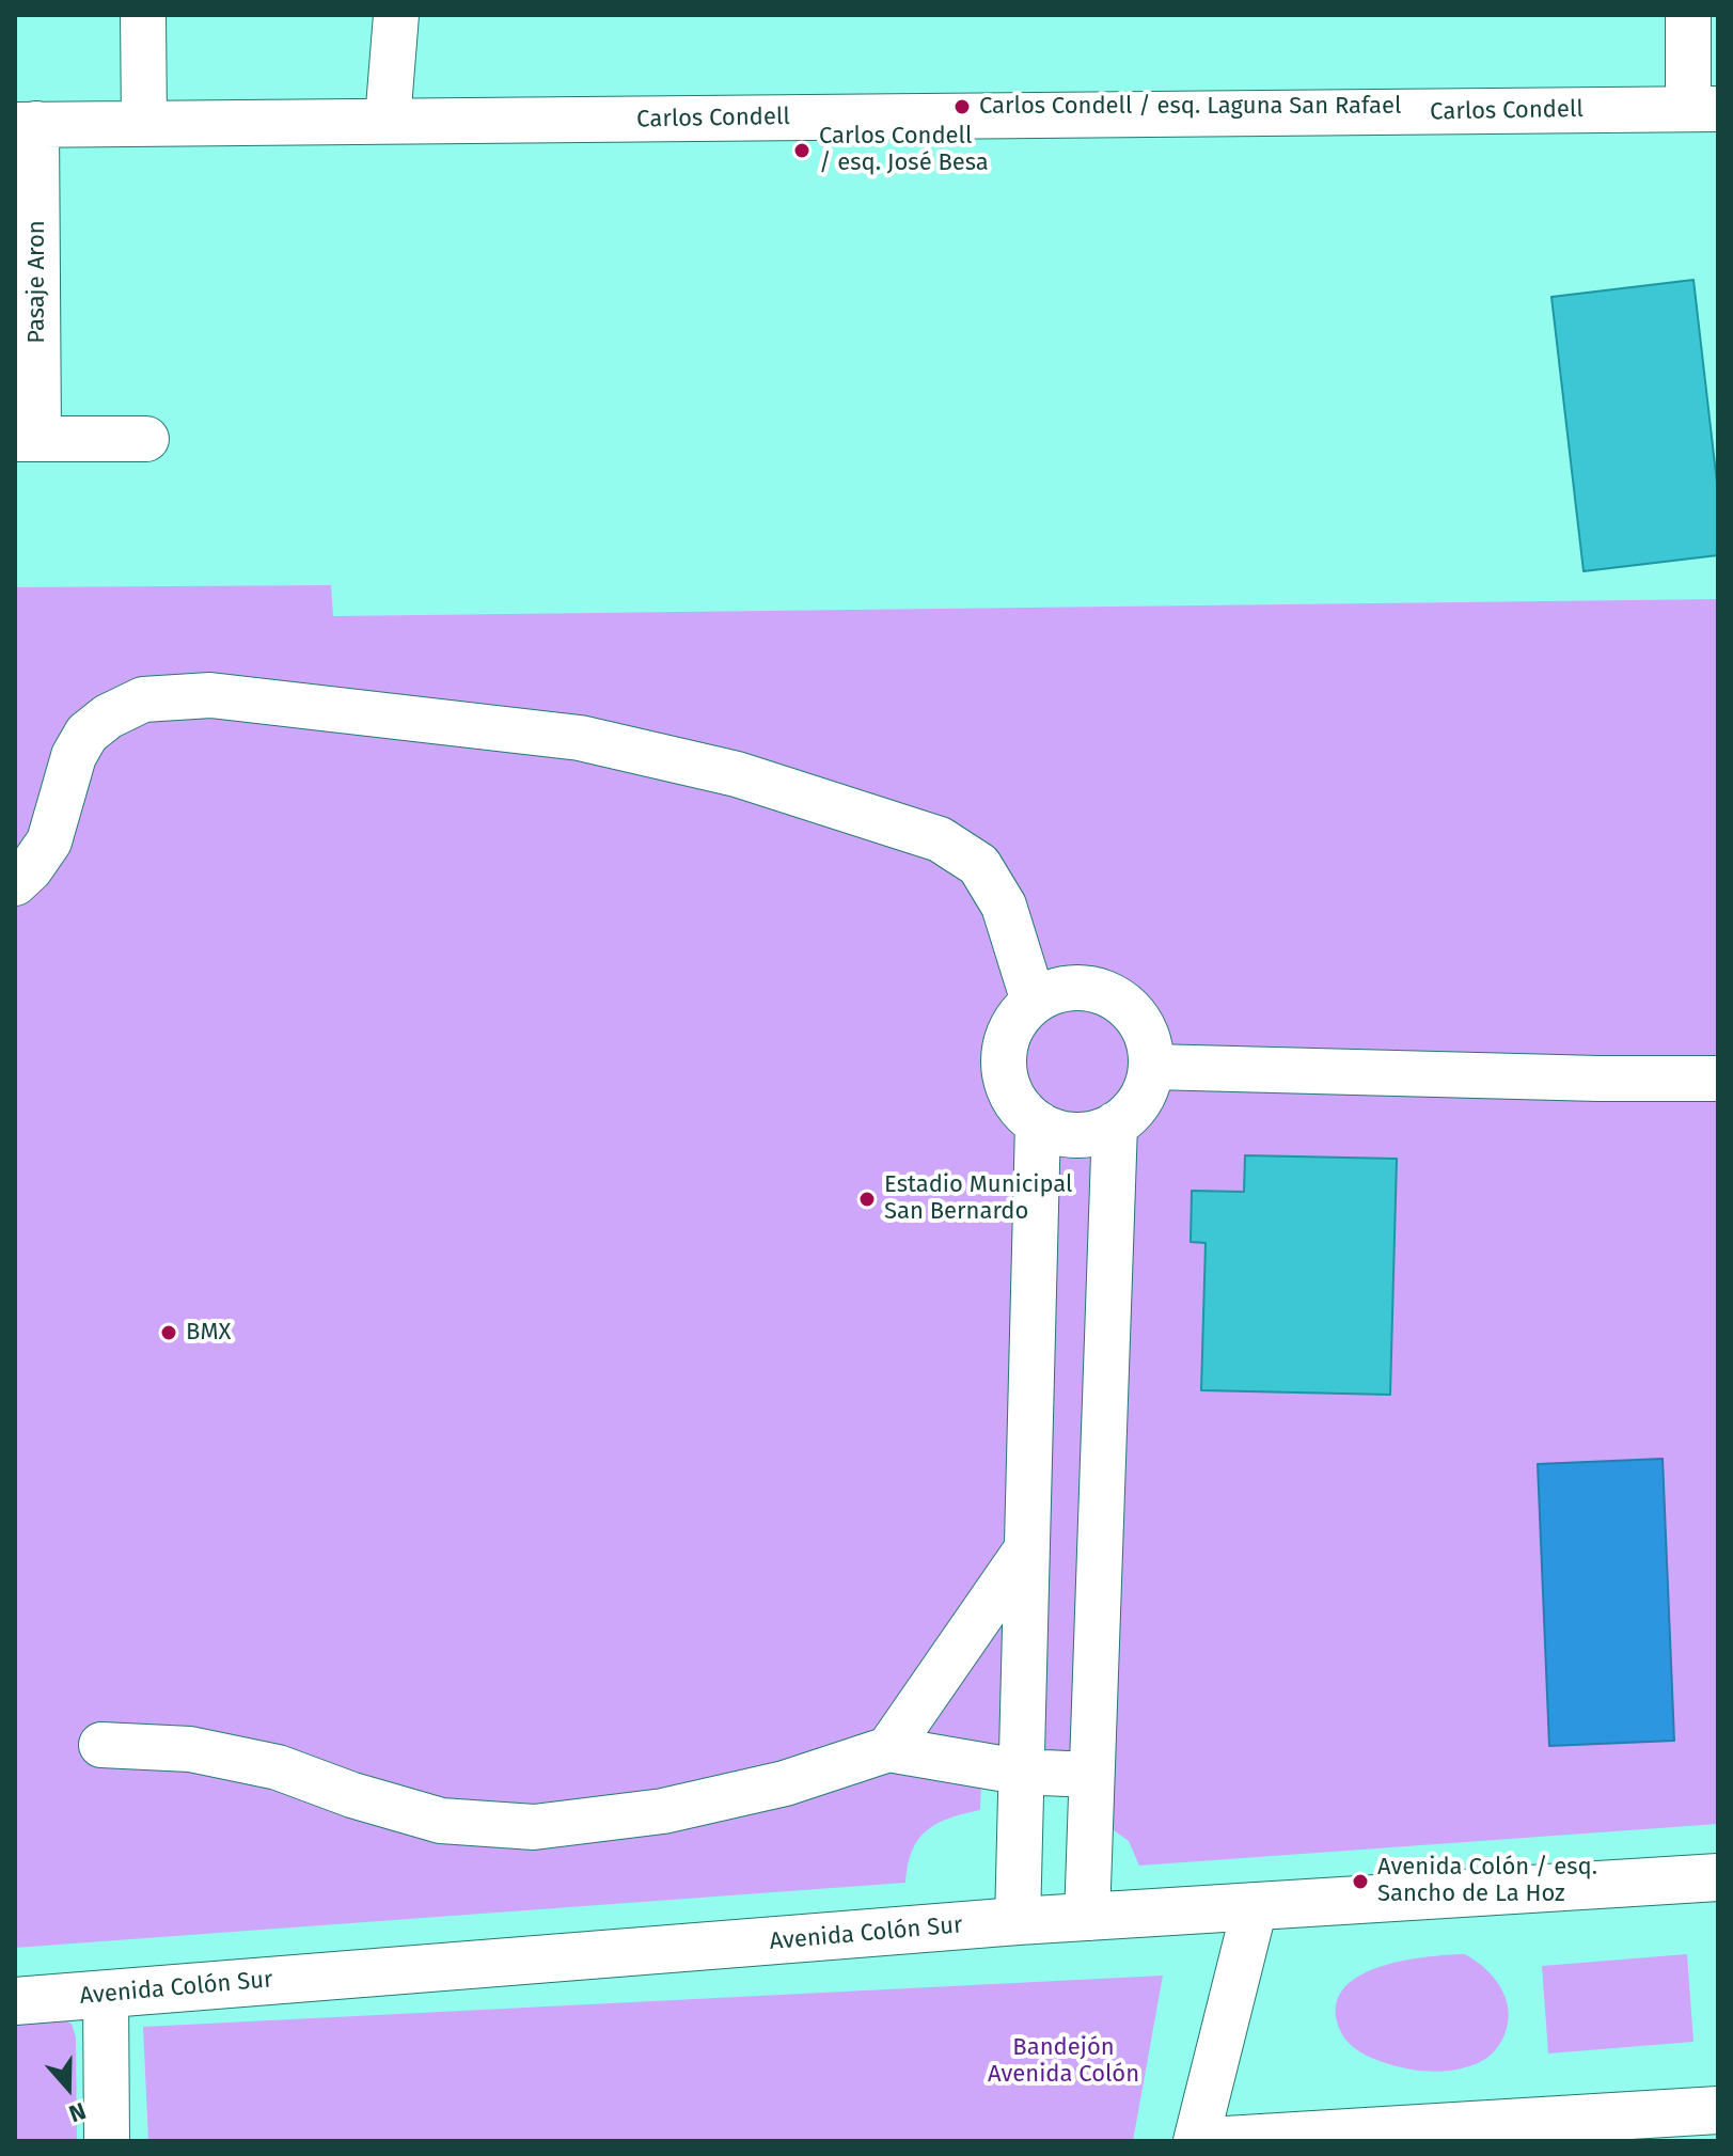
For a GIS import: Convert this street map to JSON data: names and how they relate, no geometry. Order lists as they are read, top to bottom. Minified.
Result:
{"streets":{"main road":["Avenida Colón Sur"],"street":["Carlos Condell","Pasaje Aron"]},"crossings":[["Carlos Condell","Pasaje Aron"]],"parks":["Bandejón Avenida Colón"],"places":["Carlos Condell / esq. Laguna San Rafael","Carlos Condell / esq. José Besa","Estadio Municipal San Bernardo","BMX","Avenida Colón / esq. Sancho de La Hoz"],"north":"bottom"}
